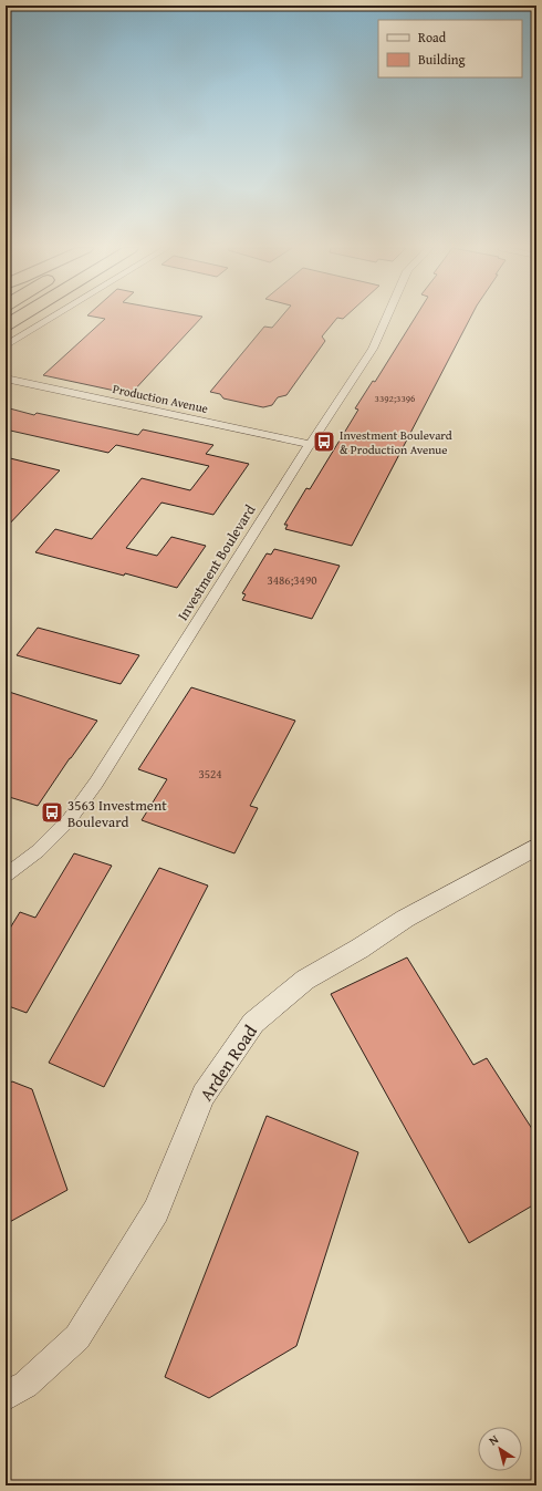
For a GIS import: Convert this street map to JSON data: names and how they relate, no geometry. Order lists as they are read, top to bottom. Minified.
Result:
{"streets":{"street":["Production Avenue","Investment Boulevard","Arden Road"]},"crossings":[["Production Avenue","Investment Boulevard"]],"places":{"bus stop":["Investment Boulevard & Production Avenue","3563 Investment Boulevard"]},"house_numbers":["3392;3396","3486;3490","3524"],"legend":["Road","Building"],"north":"top left"}
